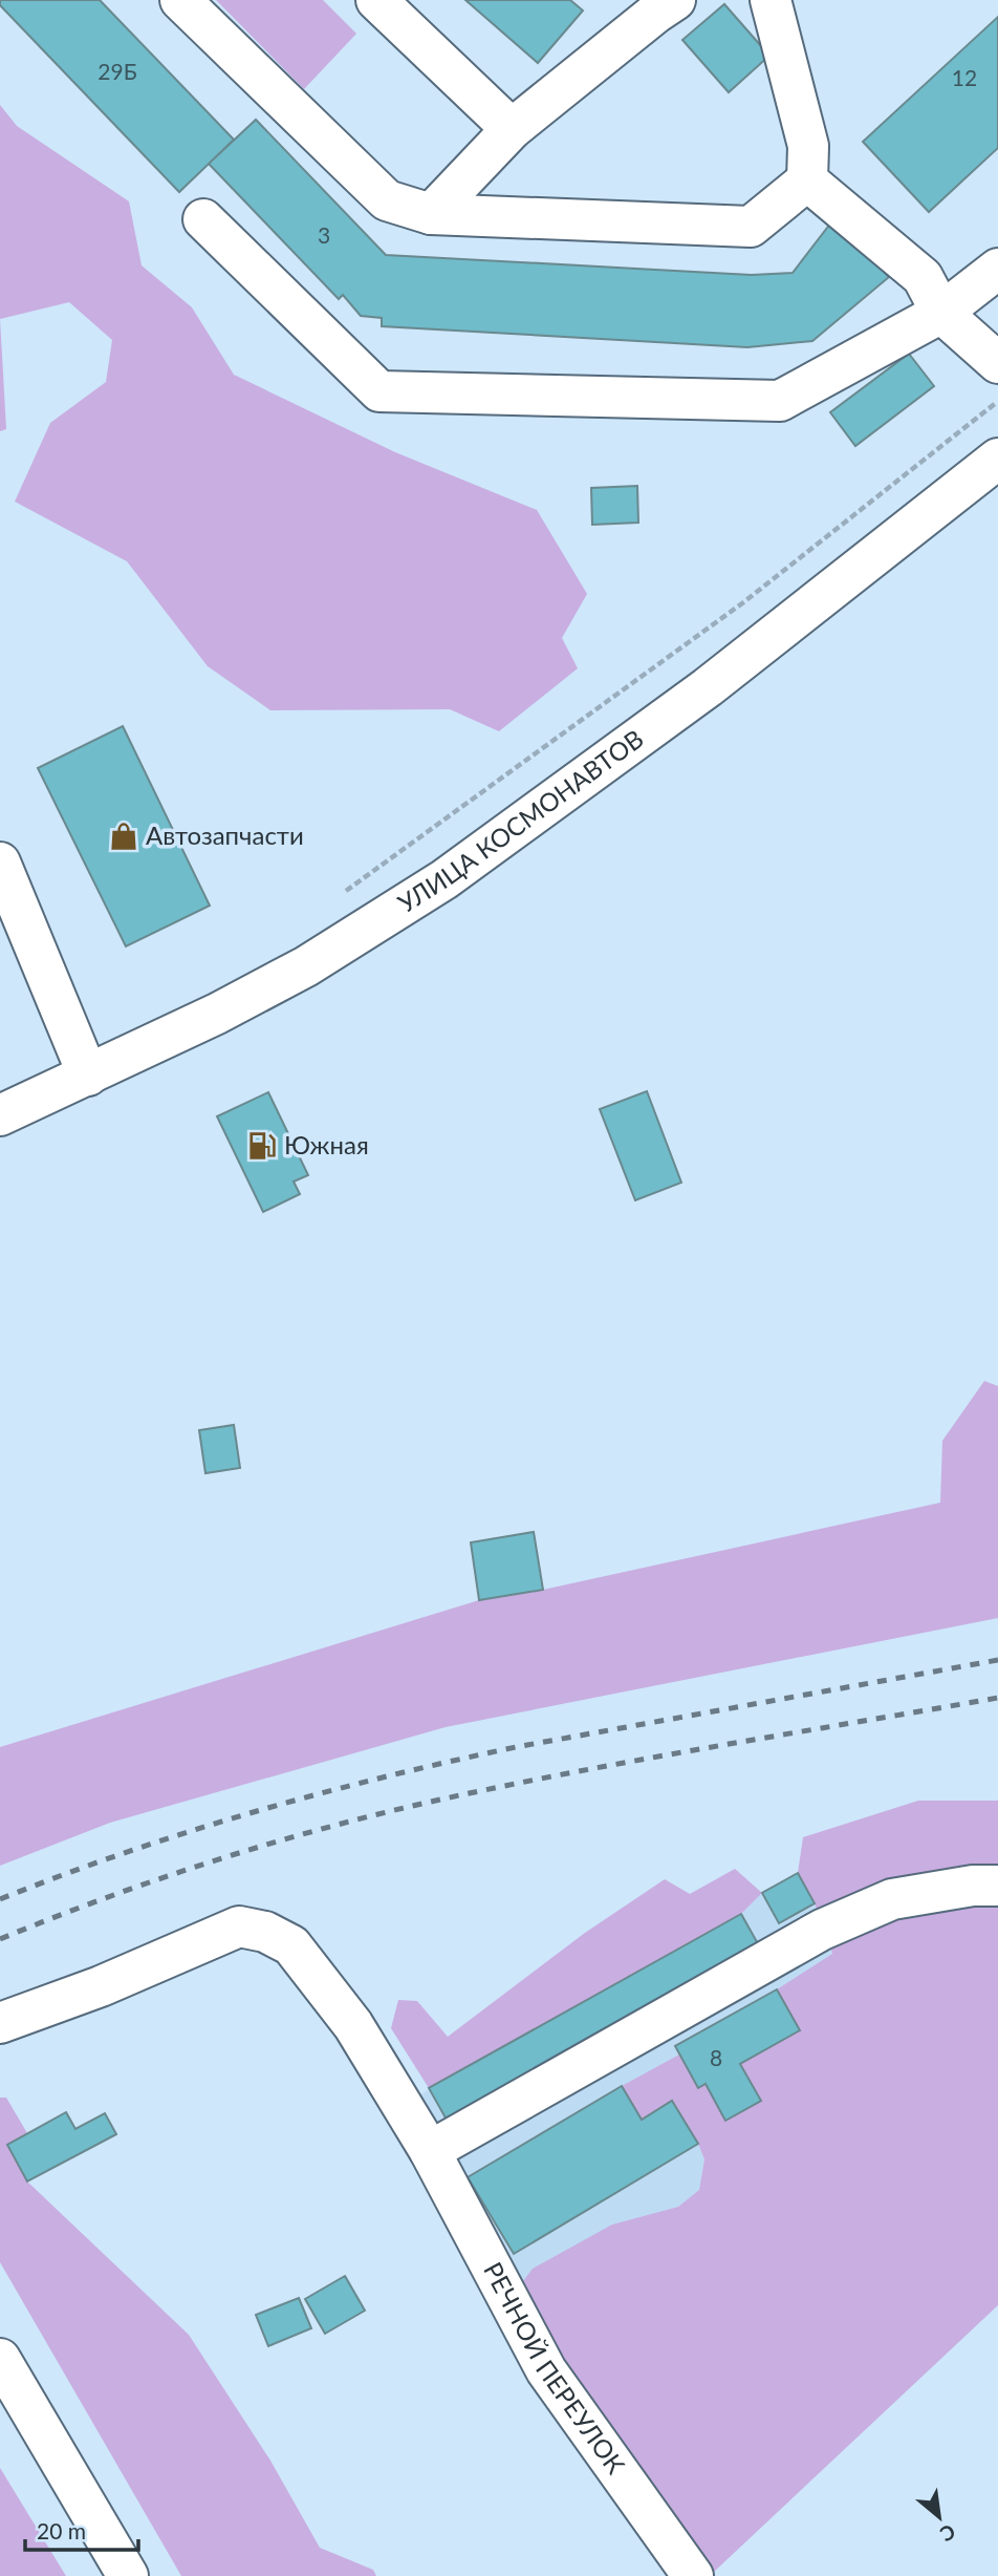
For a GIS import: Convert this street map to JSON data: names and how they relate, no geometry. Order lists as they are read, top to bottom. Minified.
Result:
{"streets":{"street":["УЛИЦА КОСМОНАВТОВ","РЕЧНОЙ ПЕРЕУЛОК"]},"places":{"shop":["Автозапчасти"],"fuel station":["Южная"]},"house_numbers":["29Б","12","3","8"],"scale_bar":"20 m","north":"bottom right"}
